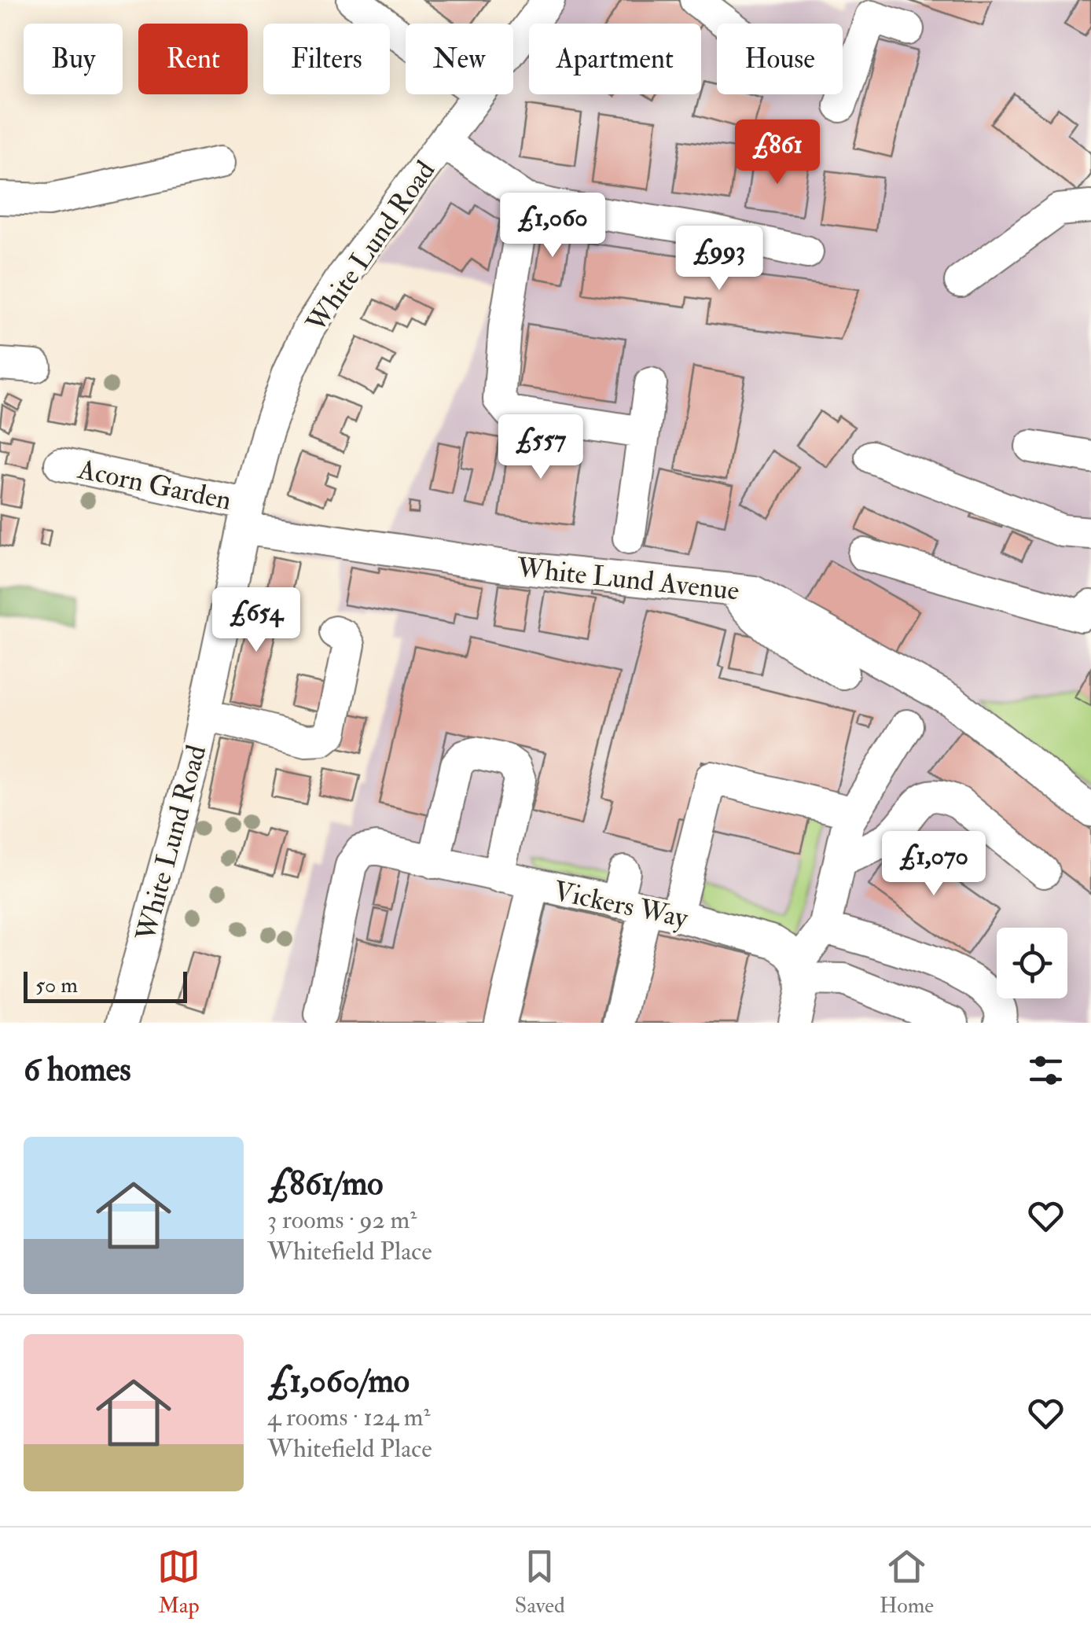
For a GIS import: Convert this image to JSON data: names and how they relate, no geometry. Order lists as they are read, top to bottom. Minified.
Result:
{"streets":{"street":["White Lund Road","Acorn Garden","White Lund Avenue","Vickers Way"]},"crossings":[["White Lund Road","Acorn Garden"],["White Lund Road","White Lund Avenue"],["Acorn Garden","White Lund Avenue"]],"scale_bar":"50 m","page":{"chip":["Buy","Rent","Filters","New","Apartment","House"],"price":["£861","£1,060","£993","£557","£654","£1,070"],"scale":"50 m","heading":"6 homes","list":[{"name":"£861/mo","note":"3 rooms · 92 m² · Whitefield Place"},{"name":"£1,060/mo","note":"4 rooms · 124 m² · Whitefield Place"}],"tabs":["Map","Saved","Home"]}}
